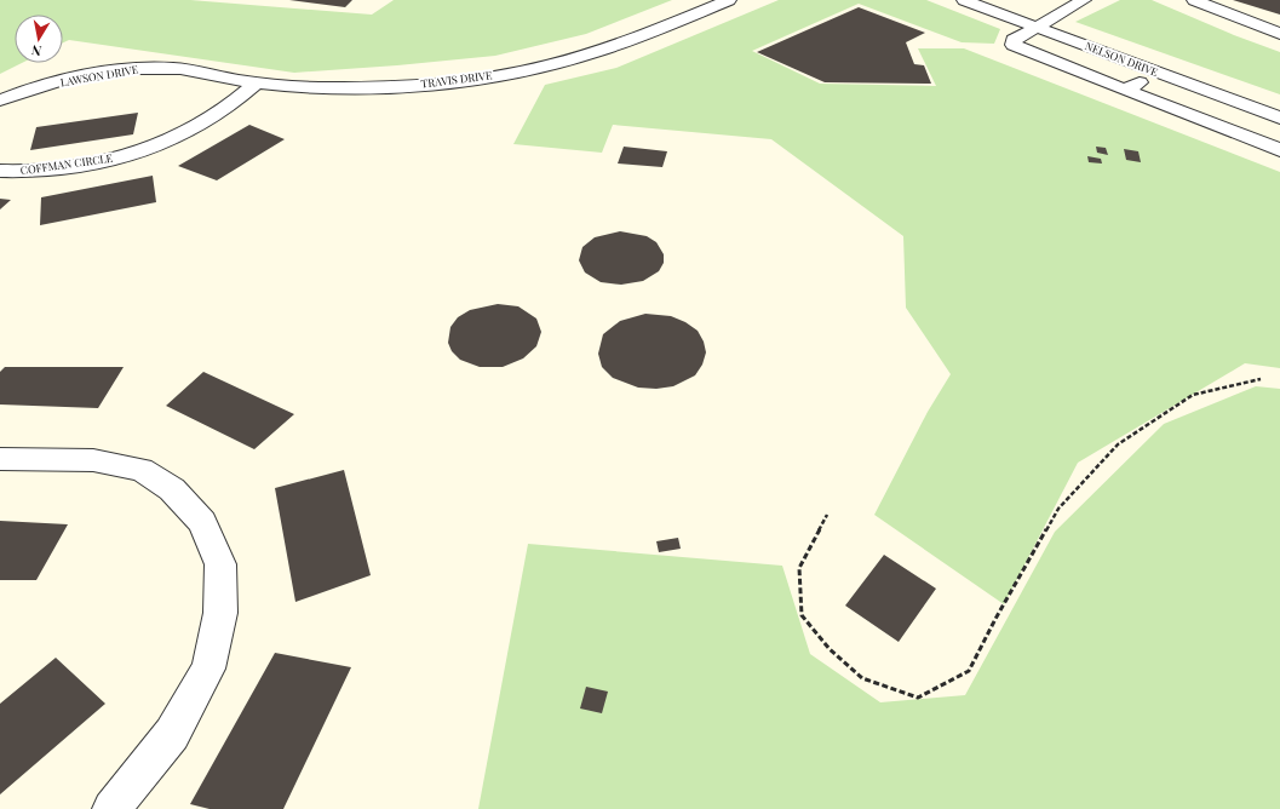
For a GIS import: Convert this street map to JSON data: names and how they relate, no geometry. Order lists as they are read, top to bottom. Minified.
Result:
{"streets":{"street":["NELSON DRIVE","LAWSON DRIVE","TRAVIS DRIVE","COFFMAN CIRCLE"]},"crossings":[["LAWSON DRIVE","TRAVIS DRIVE"],["TRAVIS DRIVE","COFFMAN CIRCLE"]],"north":"bottom"}
